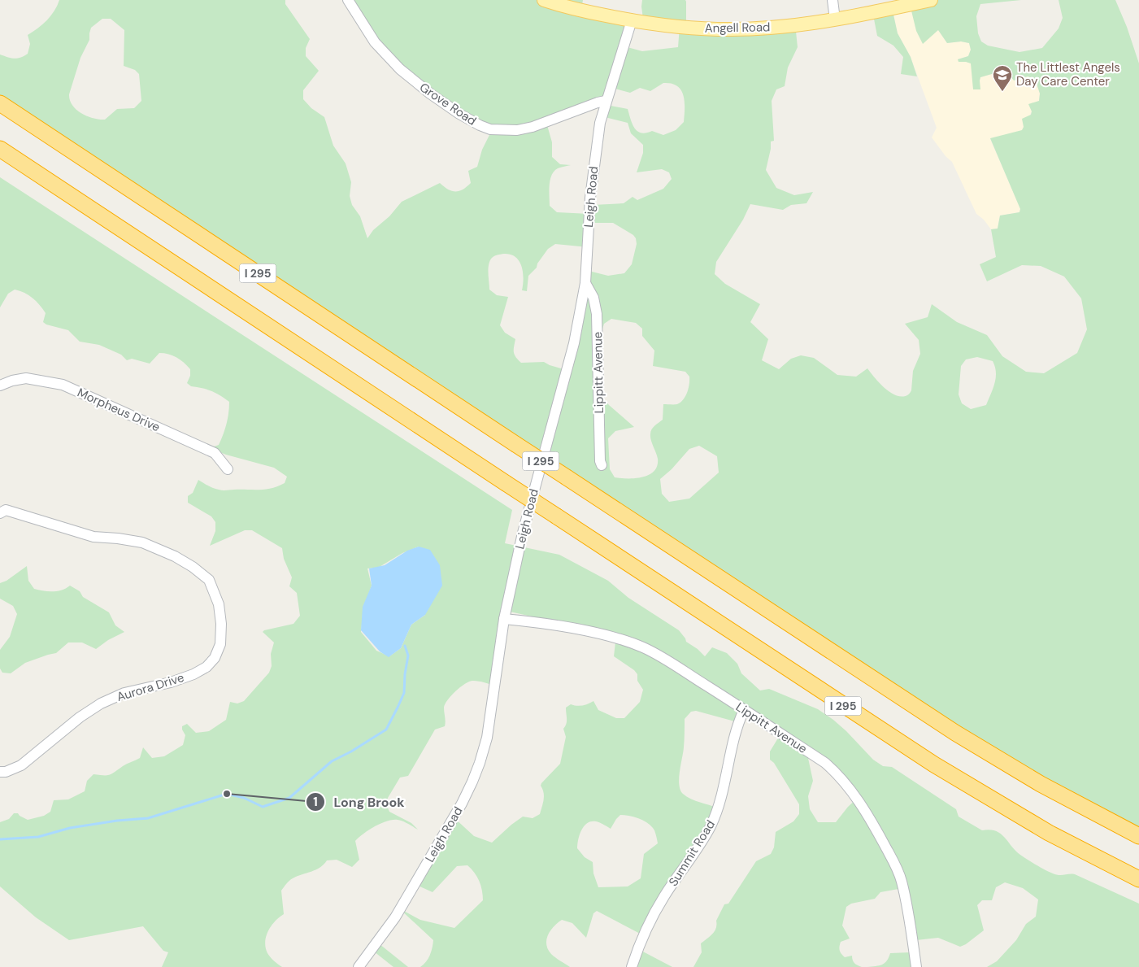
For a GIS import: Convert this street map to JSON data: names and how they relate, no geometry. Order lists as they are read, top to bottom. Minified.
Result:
{"streets":{"highway":["I 295"],"main road":["Angell Road"],"street":["Grove Road","Leigh Road","Lippitt Avenue","Morpheus Drive","Aurora Drive","Summit Road"]},"crossings":[["Angell Road","Leigh Road"],["Grove Road","Leigh Road"],["Leigh Road","Lippitt Avenue"],["Lippitt Avenue","Summit Road"]],"places":{"school or university":["The Littlest Angels Day Care Center"],"other":["Long Brook"]}}
